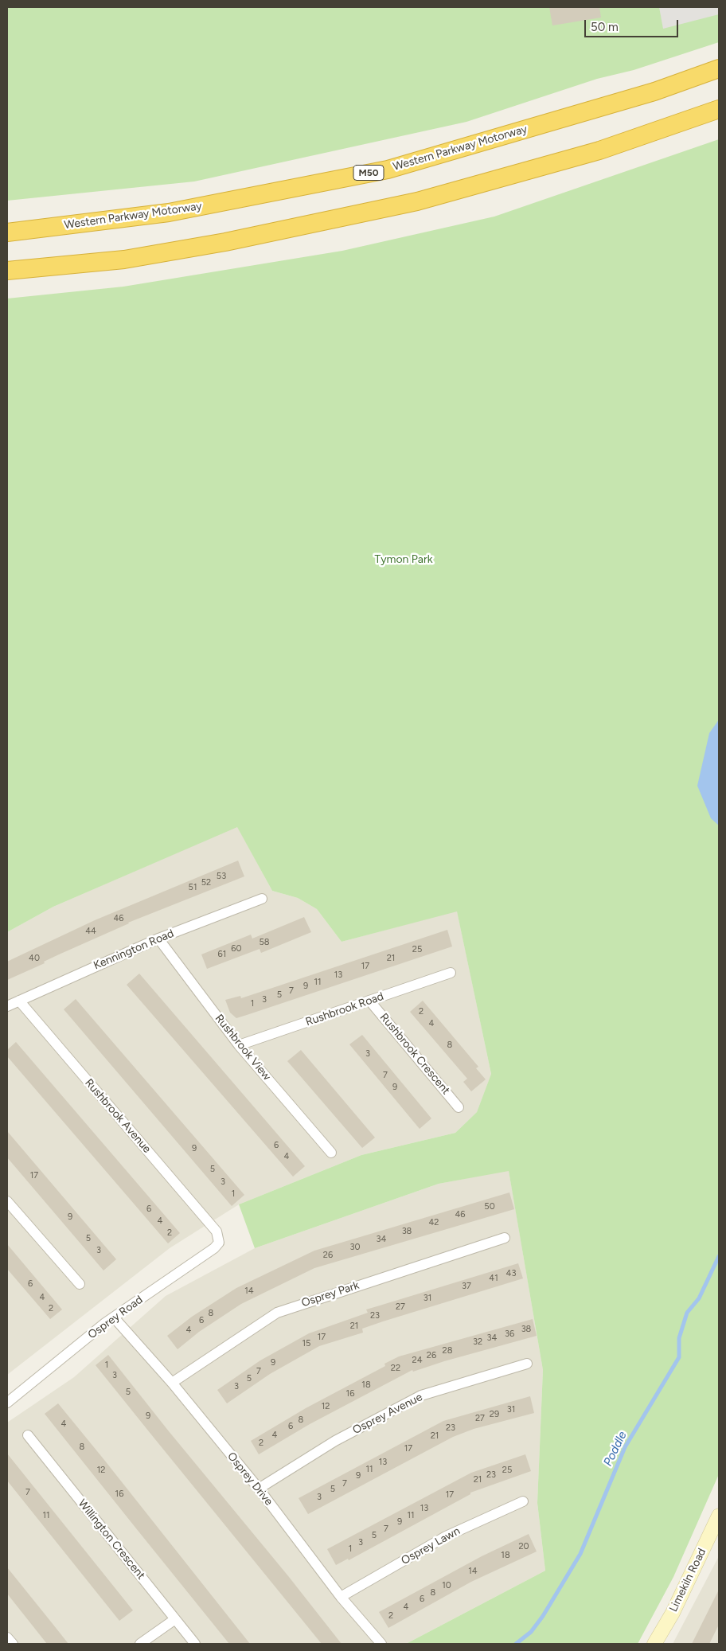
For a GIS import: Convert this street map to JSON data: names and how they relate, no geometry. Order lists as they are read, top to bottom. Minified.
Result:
{"streets":{"highway":["Western Parkway Motorway","M50"],"street":["Kennington Road","Rushbrook Road","Rushbrook View","Rushbrook Crescent","Rushbrook Avenue","Osprey Park","Osprey Road","Osprey Avenue","Osprey Drive","Willington Crescent","Osprey Lawn","Limekiln Road"]},"crossings":[["Kennington Road","Rushbrook View"],["Kennington Road","Rushbrook Avenue"],["Rushbrook Road","Rushbrook View"],["Rushbrook Road","Rushbrook Crescent"],["Rushbrook Avenue","Osprey Road"],["Osprey Park","Osprey Drive"],["Osprey Road","Osprey Drive"],["Osprey Avenue","Osprey Drive"],["Osprey Drive","Osprey Lawn"]],"water":["Poddle"],"parks":["Tymon Park"],"house_numbers":["53","52","51","46","44","58","60","25","61","40","21","17","13","11","9","7","5","3","1","2","4","8","3","7","9","6","9","4","5","17","3","1","50","6","46","9","4","42","38","2","5","34","30","3","26","43","41","6","37","14","4","31","27","2","8","23","6","21","38","4","36","17","34","32","15","28","26","24","9","1","22","7","3","5","18","3","5","16","12","31","29","9","27","8","4","6","23","4","21","2","8","17","13","11","12","25","23","9","21","7","5","7","16","17","3","13","11","11","9","7","5","3","20","1","18","14","10","8","6","4","2"],"scale_bar":"50 m"}
